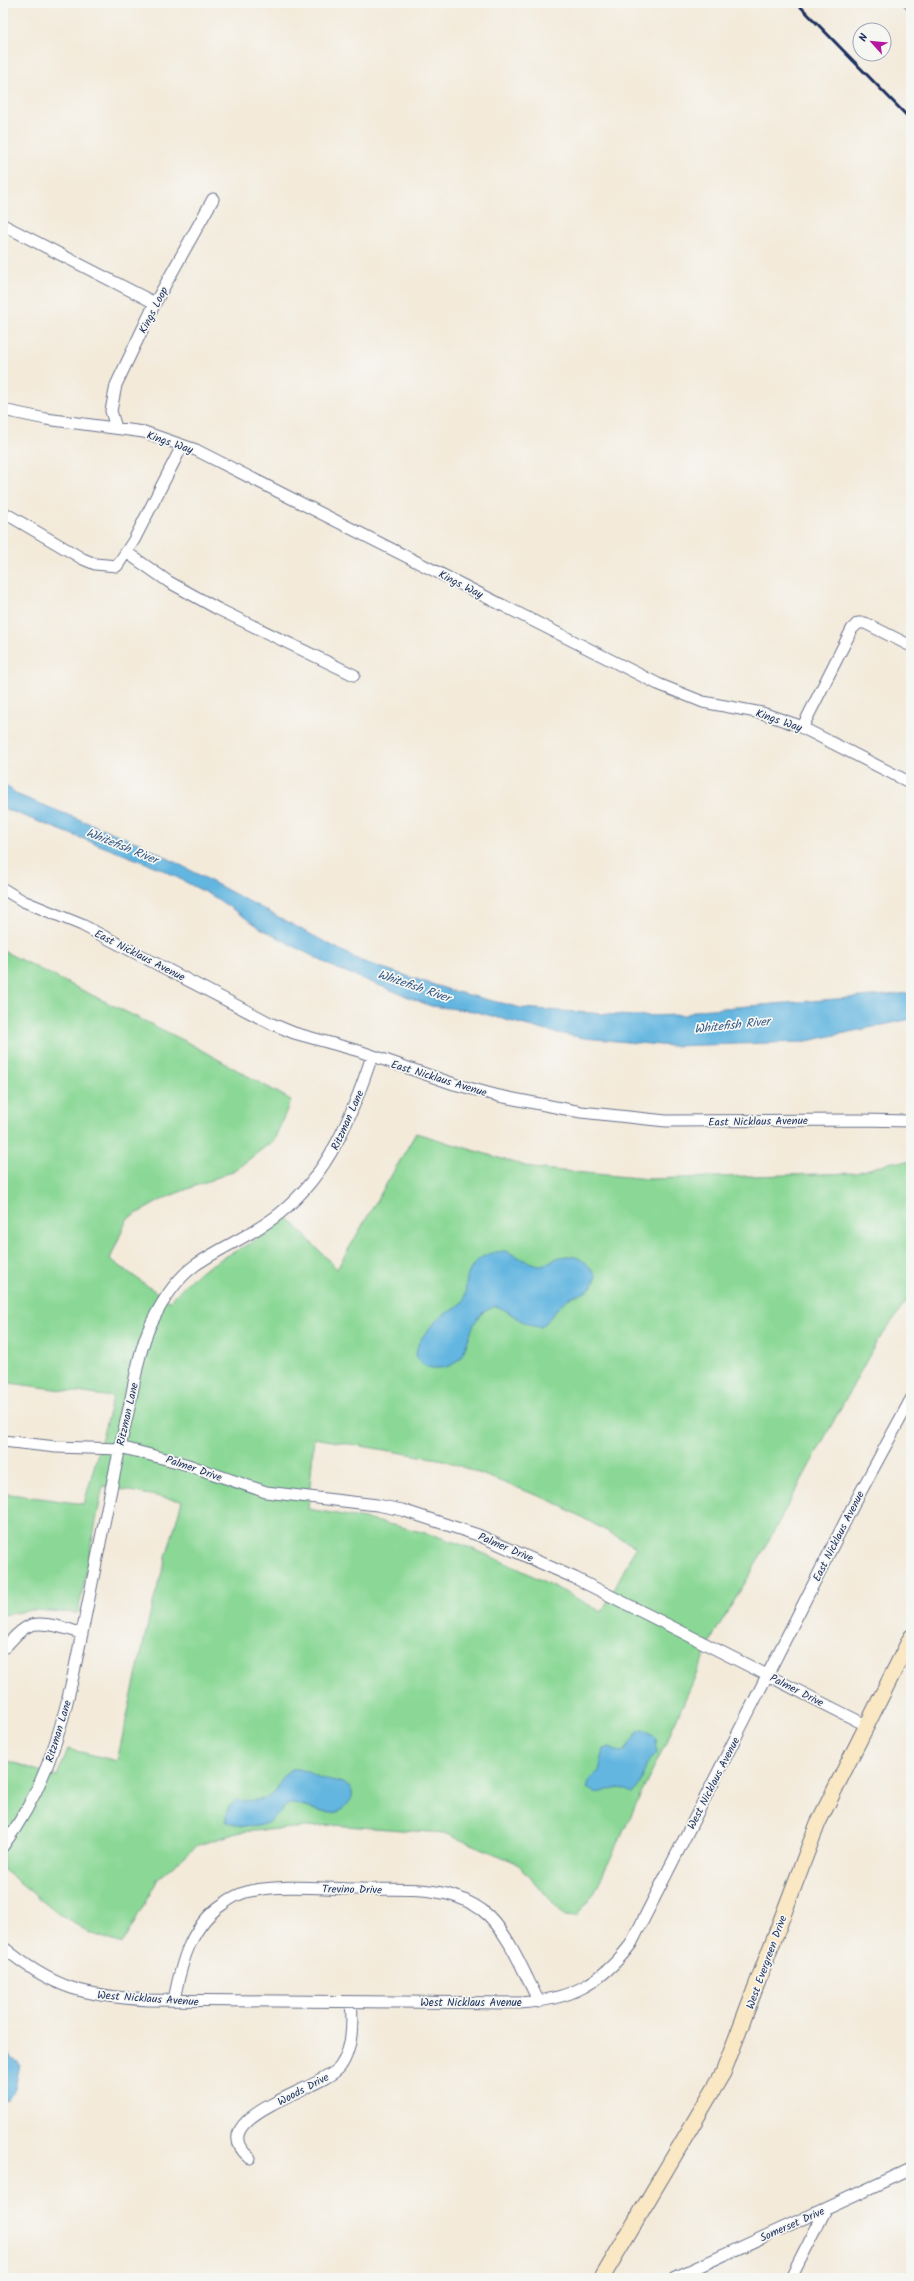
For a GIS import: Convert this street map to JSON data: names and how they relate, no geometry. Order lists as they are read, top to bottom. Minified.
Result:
{"streets":{"street":["Kings Loop","Kings Way","East Nicklaus Avenue","Ritzman Lane","Palmer Drive","West Nicklaus Avenue","Trevino Drive","West Evergreen Drive","Woods Drive","Somerset Drive"]},"crossings":[["Kings Loop","Kings Way"],["East Nicklaus Avenue","Ritzman Lane"],["East Nicklaus Avenue","Palmer Drive"],["East Nicklaus Avenue","West Nicklaus Avenue"],["Ritzman Lane","Palmer Drive"],["Palmer Drive","West Nicklaus Avenue"],["Palmer Drive","West Evergreen Drive"],["West Nicklaus Avenue","Trevino Drive"],["West Nicklaus Avenue","Woods Drive"]],"water":["Whitefish River"],"north":"top left"}
